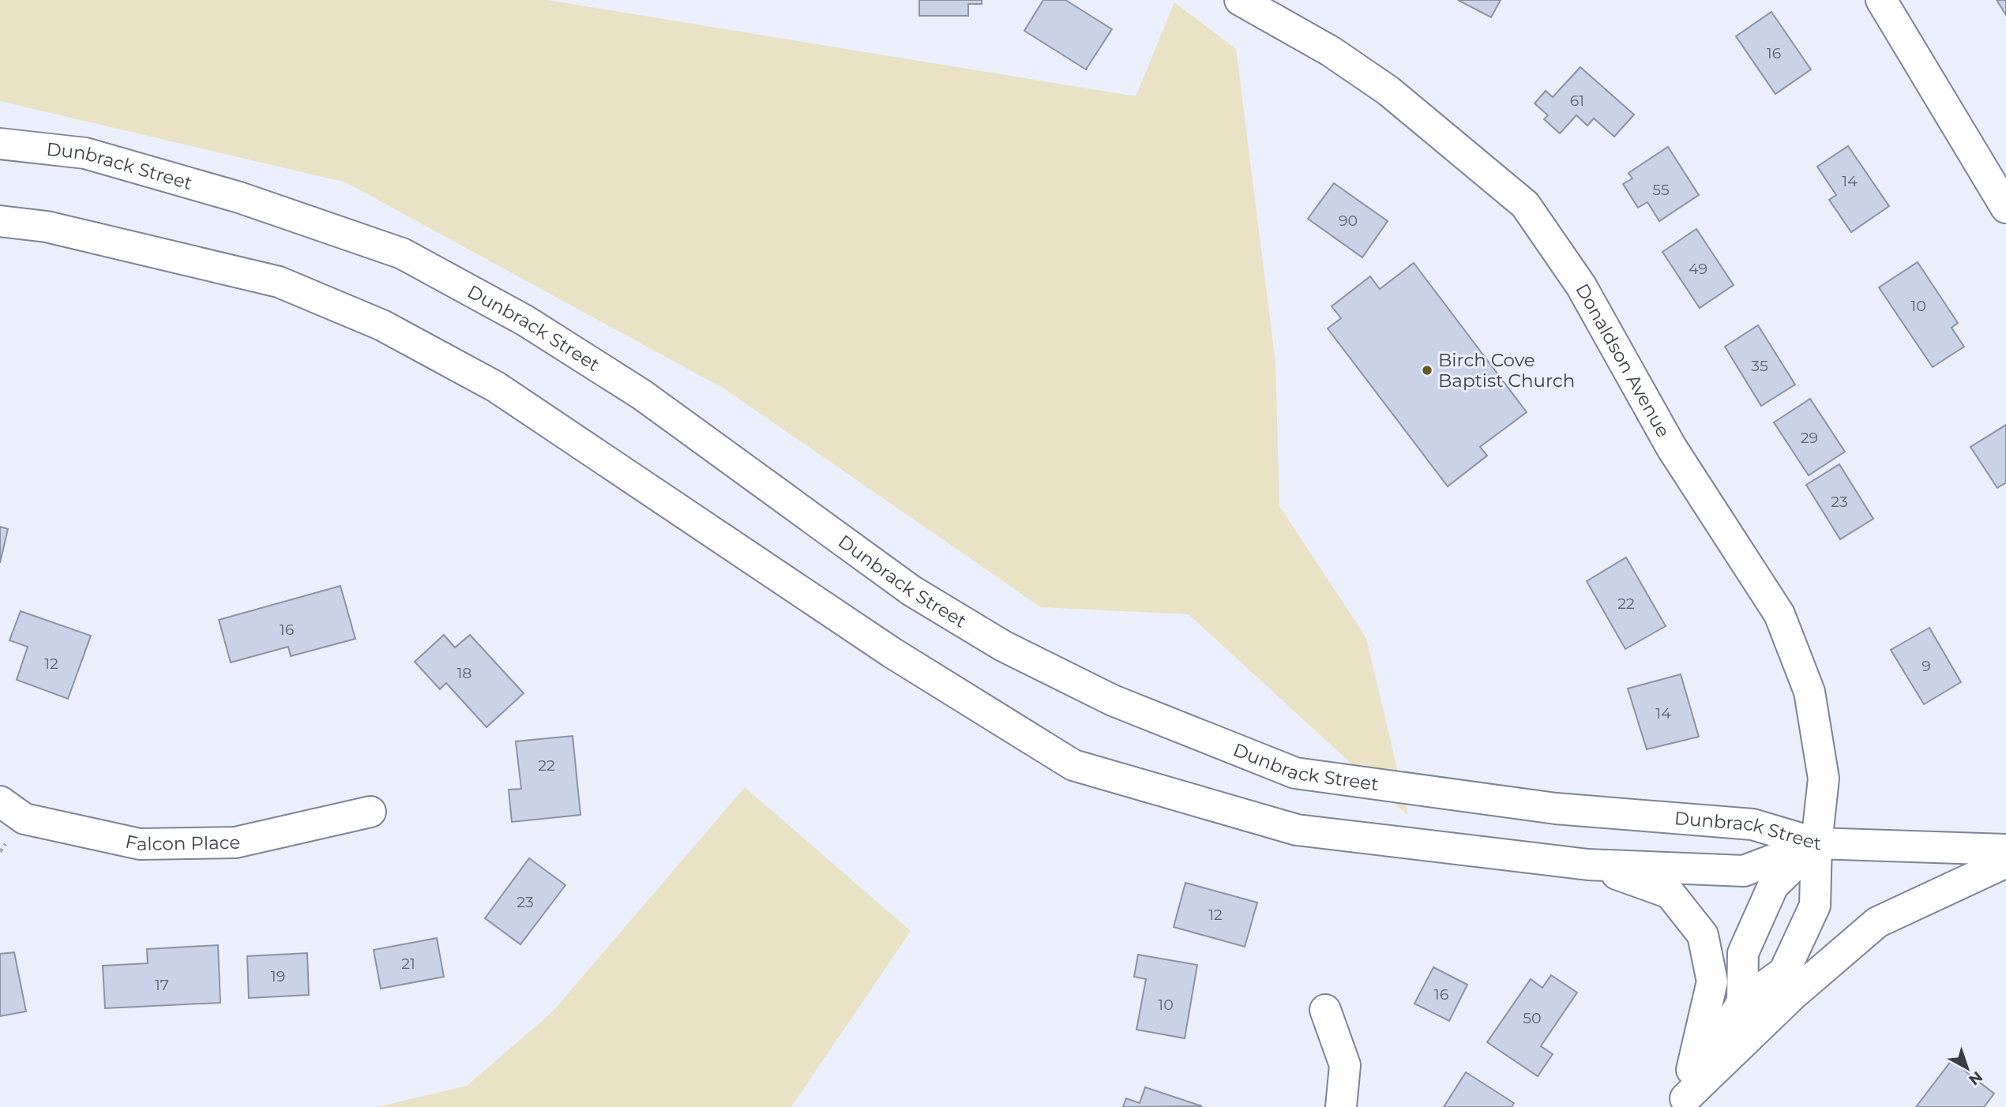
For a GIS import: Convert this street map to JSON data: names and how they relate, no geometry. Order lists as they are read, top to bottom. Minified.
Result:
{"streets":{"main road":["Dunbrack Street","Donaldson Avenue","Falcon Place"]},"crossings":[["Dunbrack Street","Donaldson Avenue"]],"places":["Birch Cove Baptist Church"],"house_numbers":["16","61","14","55","90","49","10","35","29","23","22","16","12","9","18","14","22","23","12","21","19","17","16","10","50"],"north":"bottom right"}
